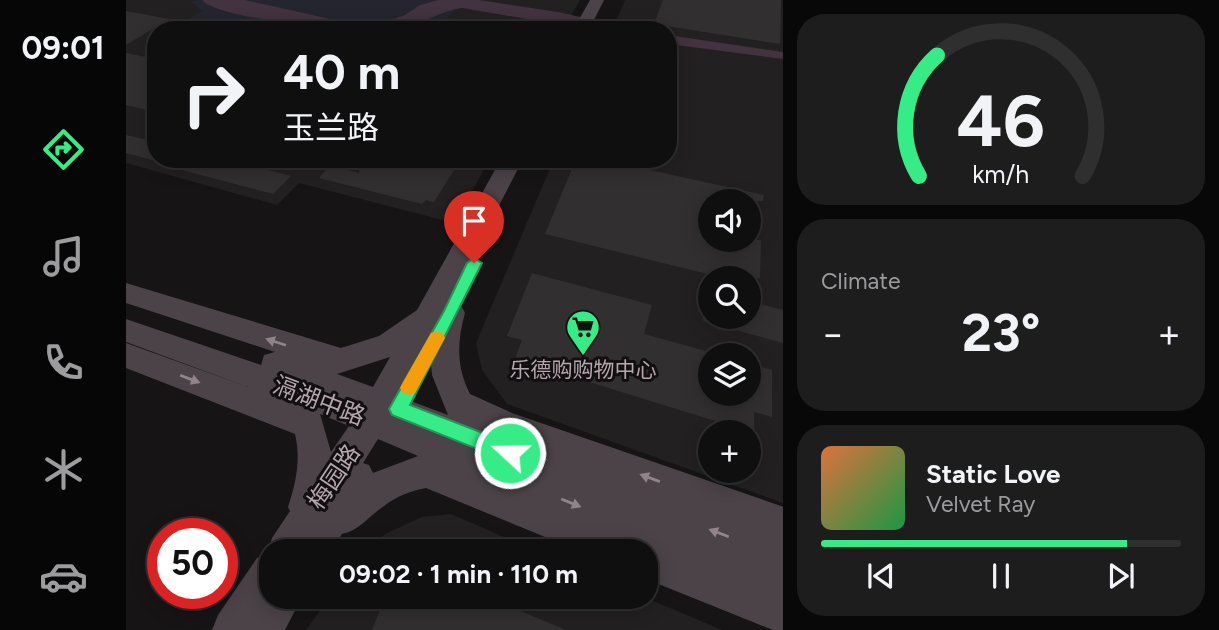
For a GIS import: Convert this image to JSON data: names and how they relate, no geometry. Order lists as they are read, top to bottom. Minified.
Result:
{"streets":{"street":["滆湖中路","梅园路"]},"crossings":[["滆湖中路","梅园路"]],"places":{"supermarket":["乐德购购物中心"]},"page":{"tabs":"09:01","turn":["40 m","玉兰路"],"map_buttons":"+","tile":"Climate","heat":["−","23°","+"],"song":["Static Love","Velvet Ray"],"limit":"50","trip":"09:02 · 1 min · 110 m","gauge":["46","km/h"]}}
